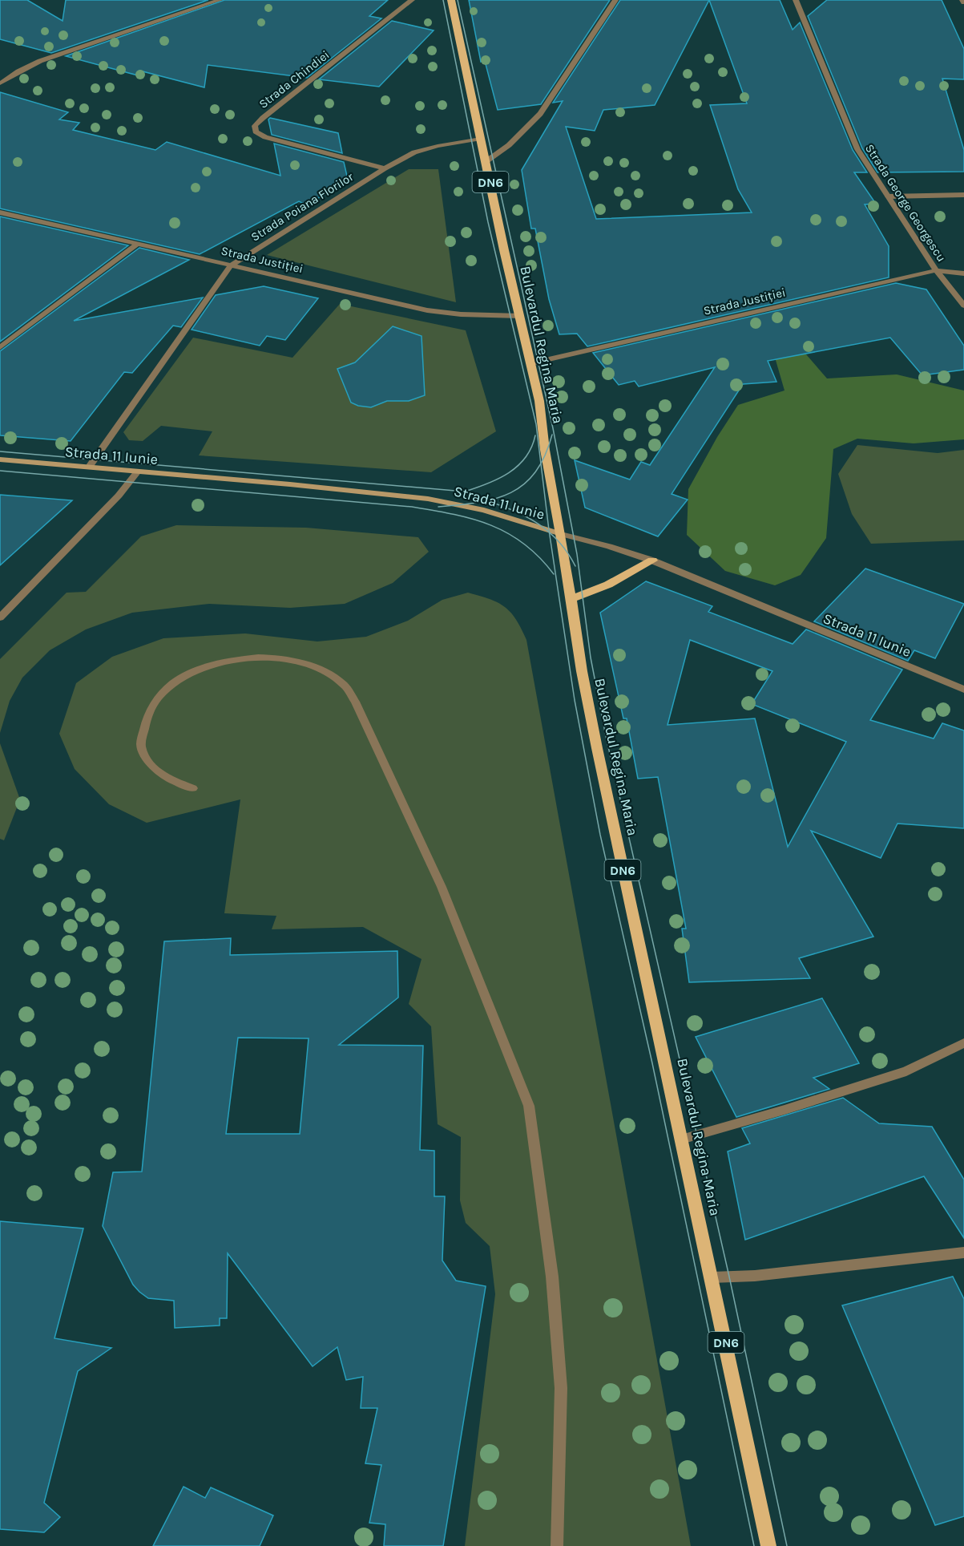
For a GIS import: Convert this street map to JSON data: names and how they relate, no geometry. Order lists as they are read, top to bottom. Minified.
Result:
{"streets":{"main road":["DN6","Bulevardul Regina Maria"],"street":["Strada Chindiei","Strada George Georgescu","Strada Poiana Florilor","Strada Justiției","Strada 11 Iunie"]},"crossings":[["Strada Chindiei","Strada Poiana Florilor"],["Strada George Georgescu","Strada Justiției"],["Strada Poiana Florilor","Strada Justiției"],["Strada Poiana Florilor","Bulevardul Regina Maria"],["Strada Poiana Florilor","Strada 11 Iunie"],["Strada Justiției","Bulevardul Regina Maria"],["Bulevardul Regina Maria","Strada 11 Iunie"]]}
